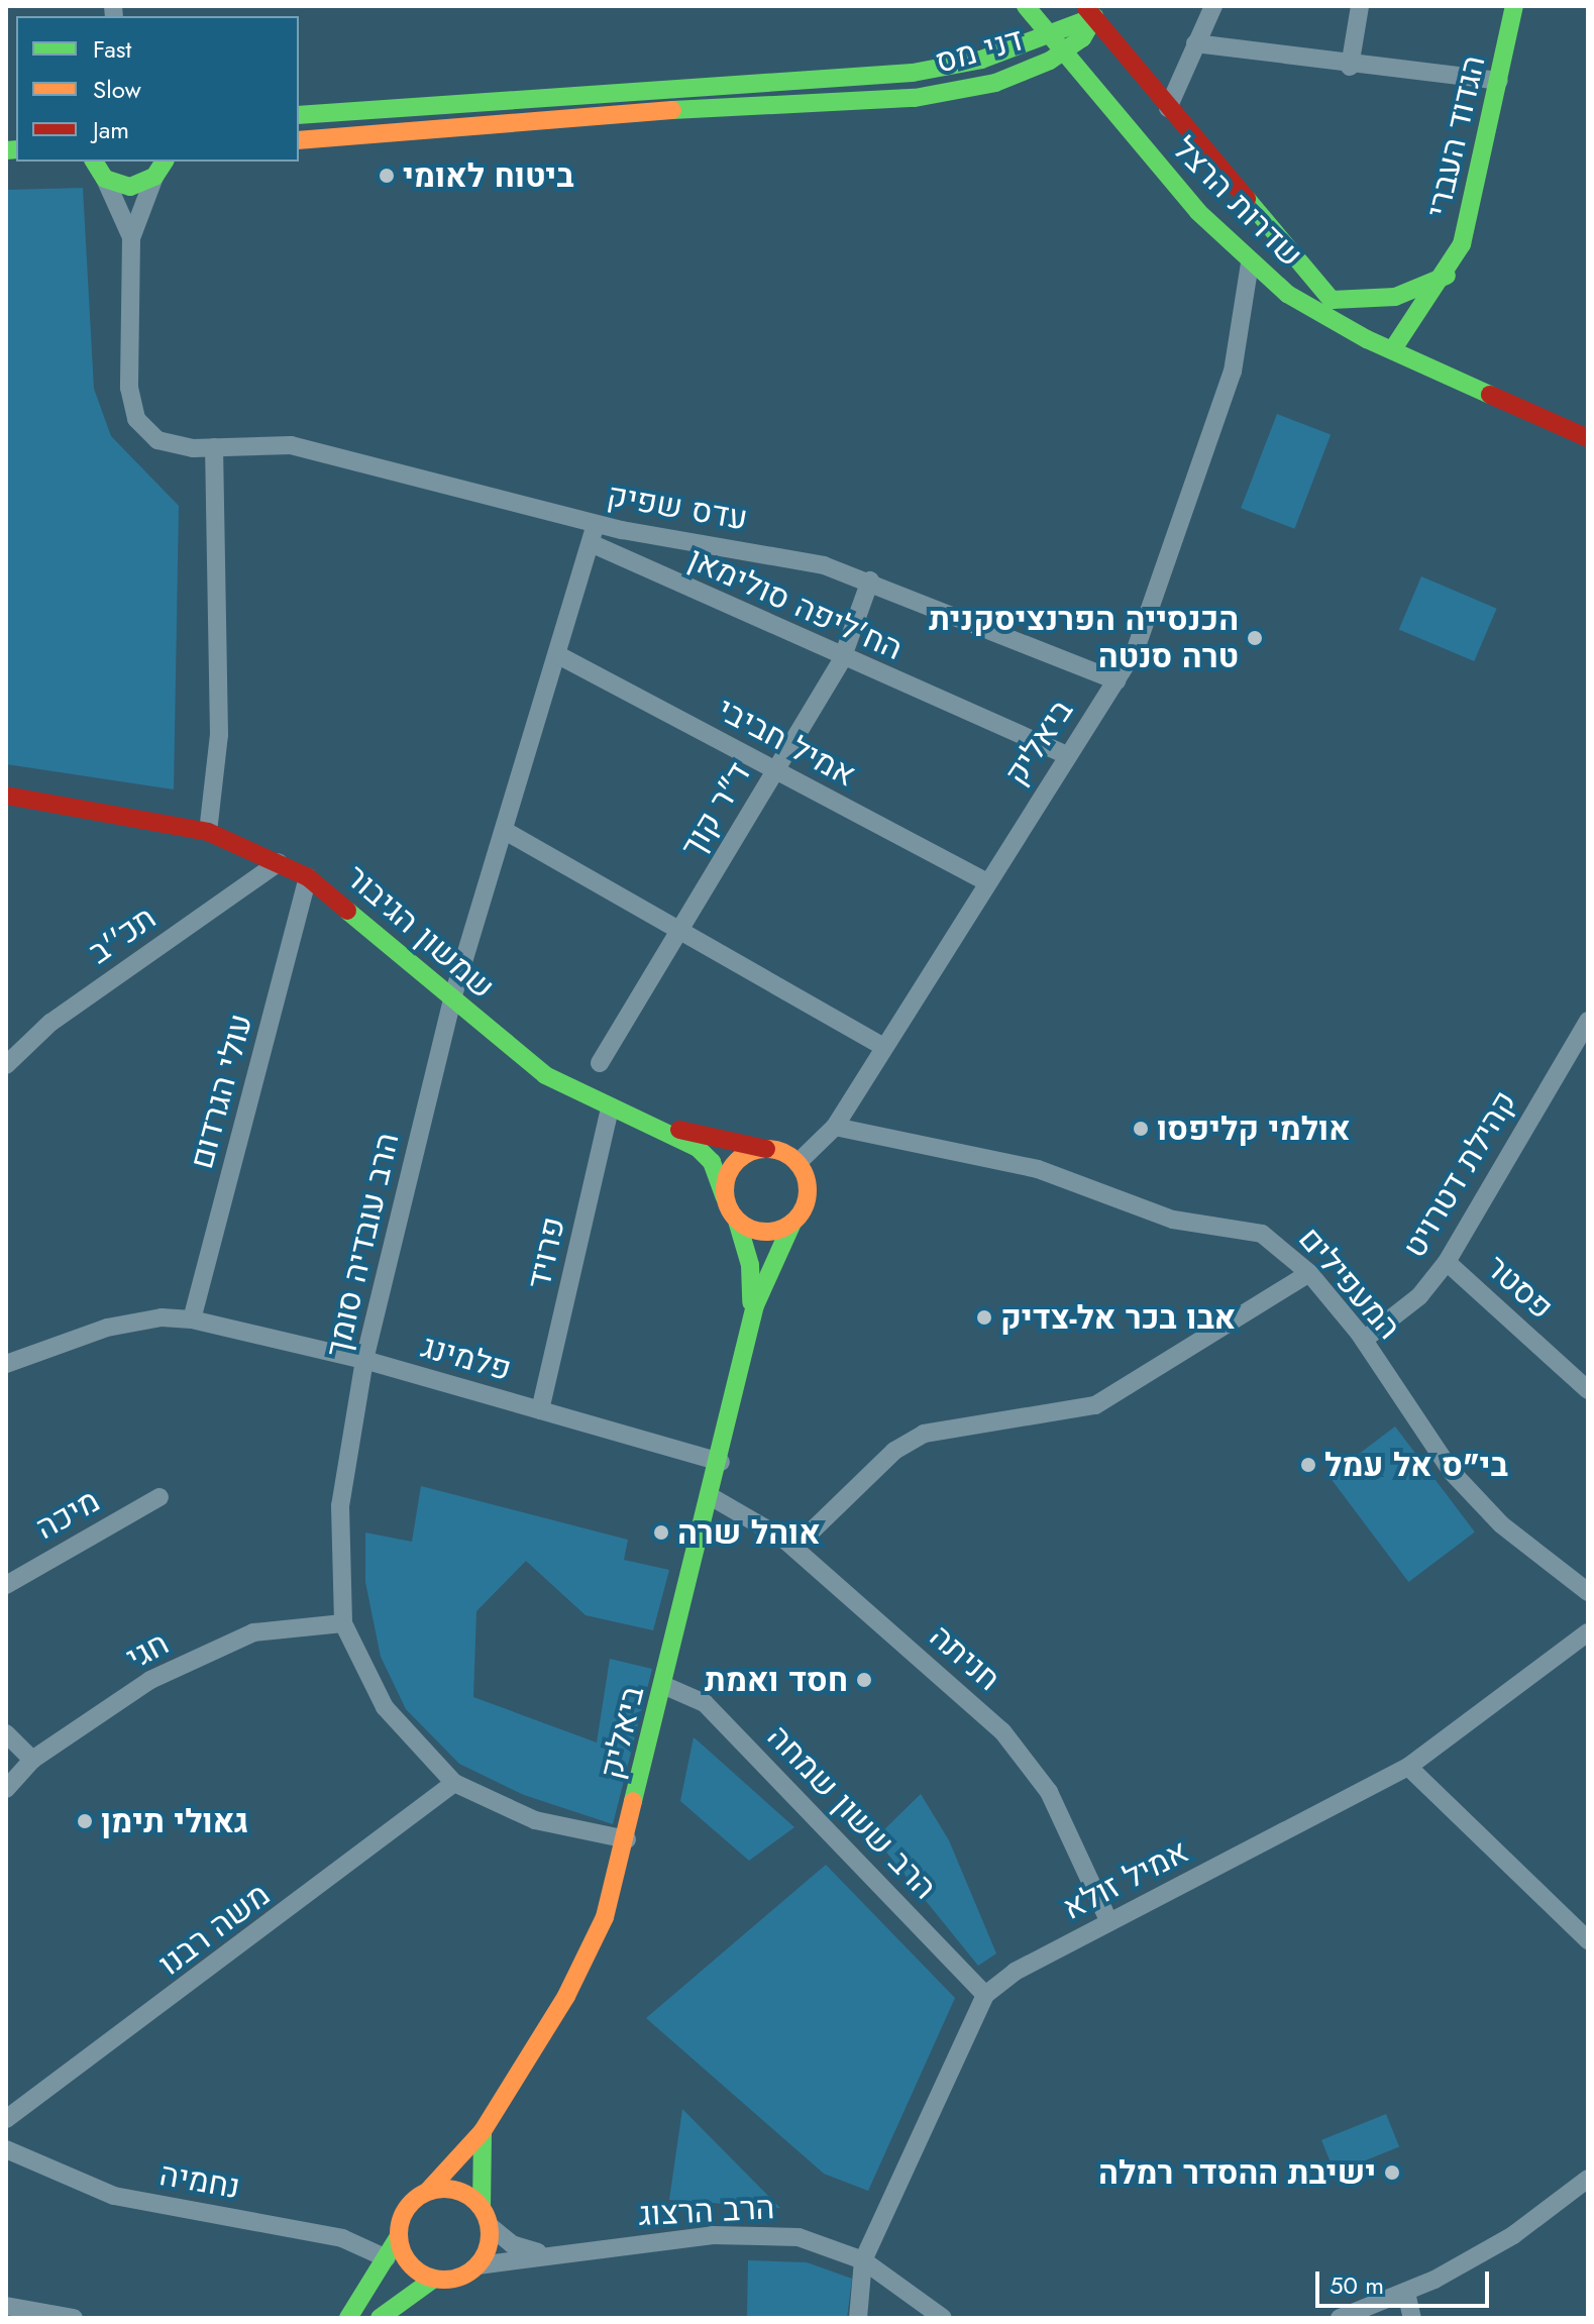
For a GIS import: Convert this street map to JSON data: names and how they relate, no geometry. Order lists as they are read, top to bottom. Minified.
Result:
{"streets":{"street":["דני מס","הגדוד העברי","שדרות הרצל","עדס שפיק","הח'ליפה סולימאן","אמיל חביבי","ביאליק","ד\"ר קוך","שמשון הגיבור","תכ''ב","עולי הגרדום","קהילת דטרויט","הרב עובדיה סומך","פרויד","המעפילים","פסטר","פלמינג","מיכה","חגי","חניתה","הרב ששון שמחה","אמיל זולא","משה רבנו","נחמיה","הרב הרצוג"]},"crossings":[["דני מס","שדרות הרצל"],["הגדוד העברי","שדרות הרצל"],["שדרות הרצל","ביאליק"],["עדס שפיק","ביאליק"],["עדס שפיק","ד\"ר קוך"],["עדס שפיק","הרב עובדיה סומך"],["הח'ליפה סולימאן","ביאליק"],["הח'ליפה סולימאן","ד\"ר קוך"],["הח'ליפה סולימאן","הרב עובדיה סומך"],["אמיל חביבי","ביאליק"],["אמיל חביבי","ד\"ר קוך"],["אמיל חביבי","הרב עובדיה סומך"],["ביאליק","שמשון הגיבור"],["ביאליק","הרב עובדיה סומך"],["ביאליק","המעפילים"],["ביאליק","פלמינג"],["ביאליק","חניתה"],["ביאליק","הרב ששון שמחה"],["ביאליק","הרב הרצוג"],["שמשון הגיבור","תכ''ב"],["שמשון הגיבור","עולי הגרדום"],["שמשון הגיבור","הרב עובדיה סומך"],["שמשון הגיבור","פרויד"],["עולי הגרדום","פלמינג"],["קהילת דטרויט","המעפילים"],["קהילת דטרויט","פסטר"],["הרב עובדיה סומך","פלמינג"],["הרב עובדיה סומך","חגי"],["הרב עובדיה סומך","משה רבנו"],["פרויד","פלמינג"],["חניתה","אמיל זולא"],["הרב ששון שמחה","אמיל זולא"],["אמיל זולא","הרב הרצוג"]],"places":["ביטוח לאומי","הכנסייה הפרנציסקנית טרה סנטה","אולמי קליפסו","אבו בכר אל-צדיק","בי\"ס אל עמל","אוהל שרה","חסד ואמת","גאולי תימן","ישיבת ההסדר רמלה"],"legend":["Fast","Slow","Jam"],"scale_bar":"50 m"}
